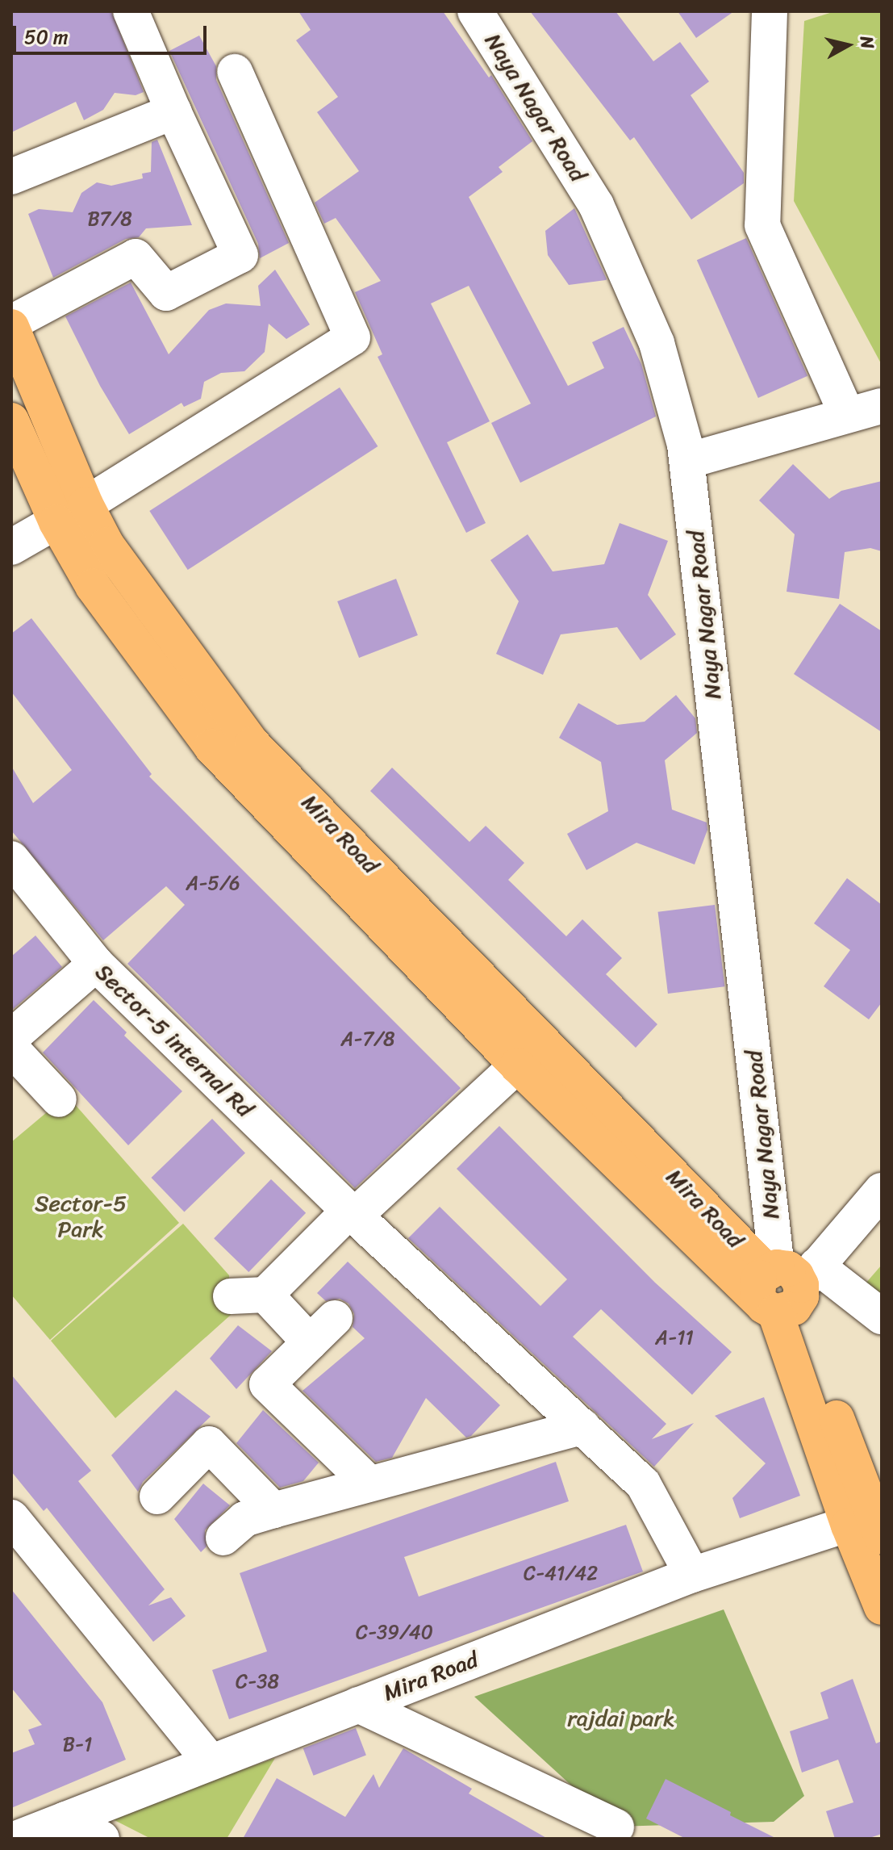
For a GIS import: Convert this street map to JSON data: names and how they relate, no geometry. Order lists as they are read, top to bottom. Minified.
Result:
{"streets":{"main road":["Mira Road"],"street":["Naya Nagar Road","Sector-5 internal Rd"]},"crossings":[["Naya Nagar Road","Mira Road"],["Mira Road","Sector-5 internal Rd"]],"parks":["Sector-5 Park","rajdai park"],"house_numbers":["B7/8","A-5/6","A-7/8","A-11","C-41/42","C-39/40","C-38","B-1"],"scale_bar":"50 m","north":"right"}
